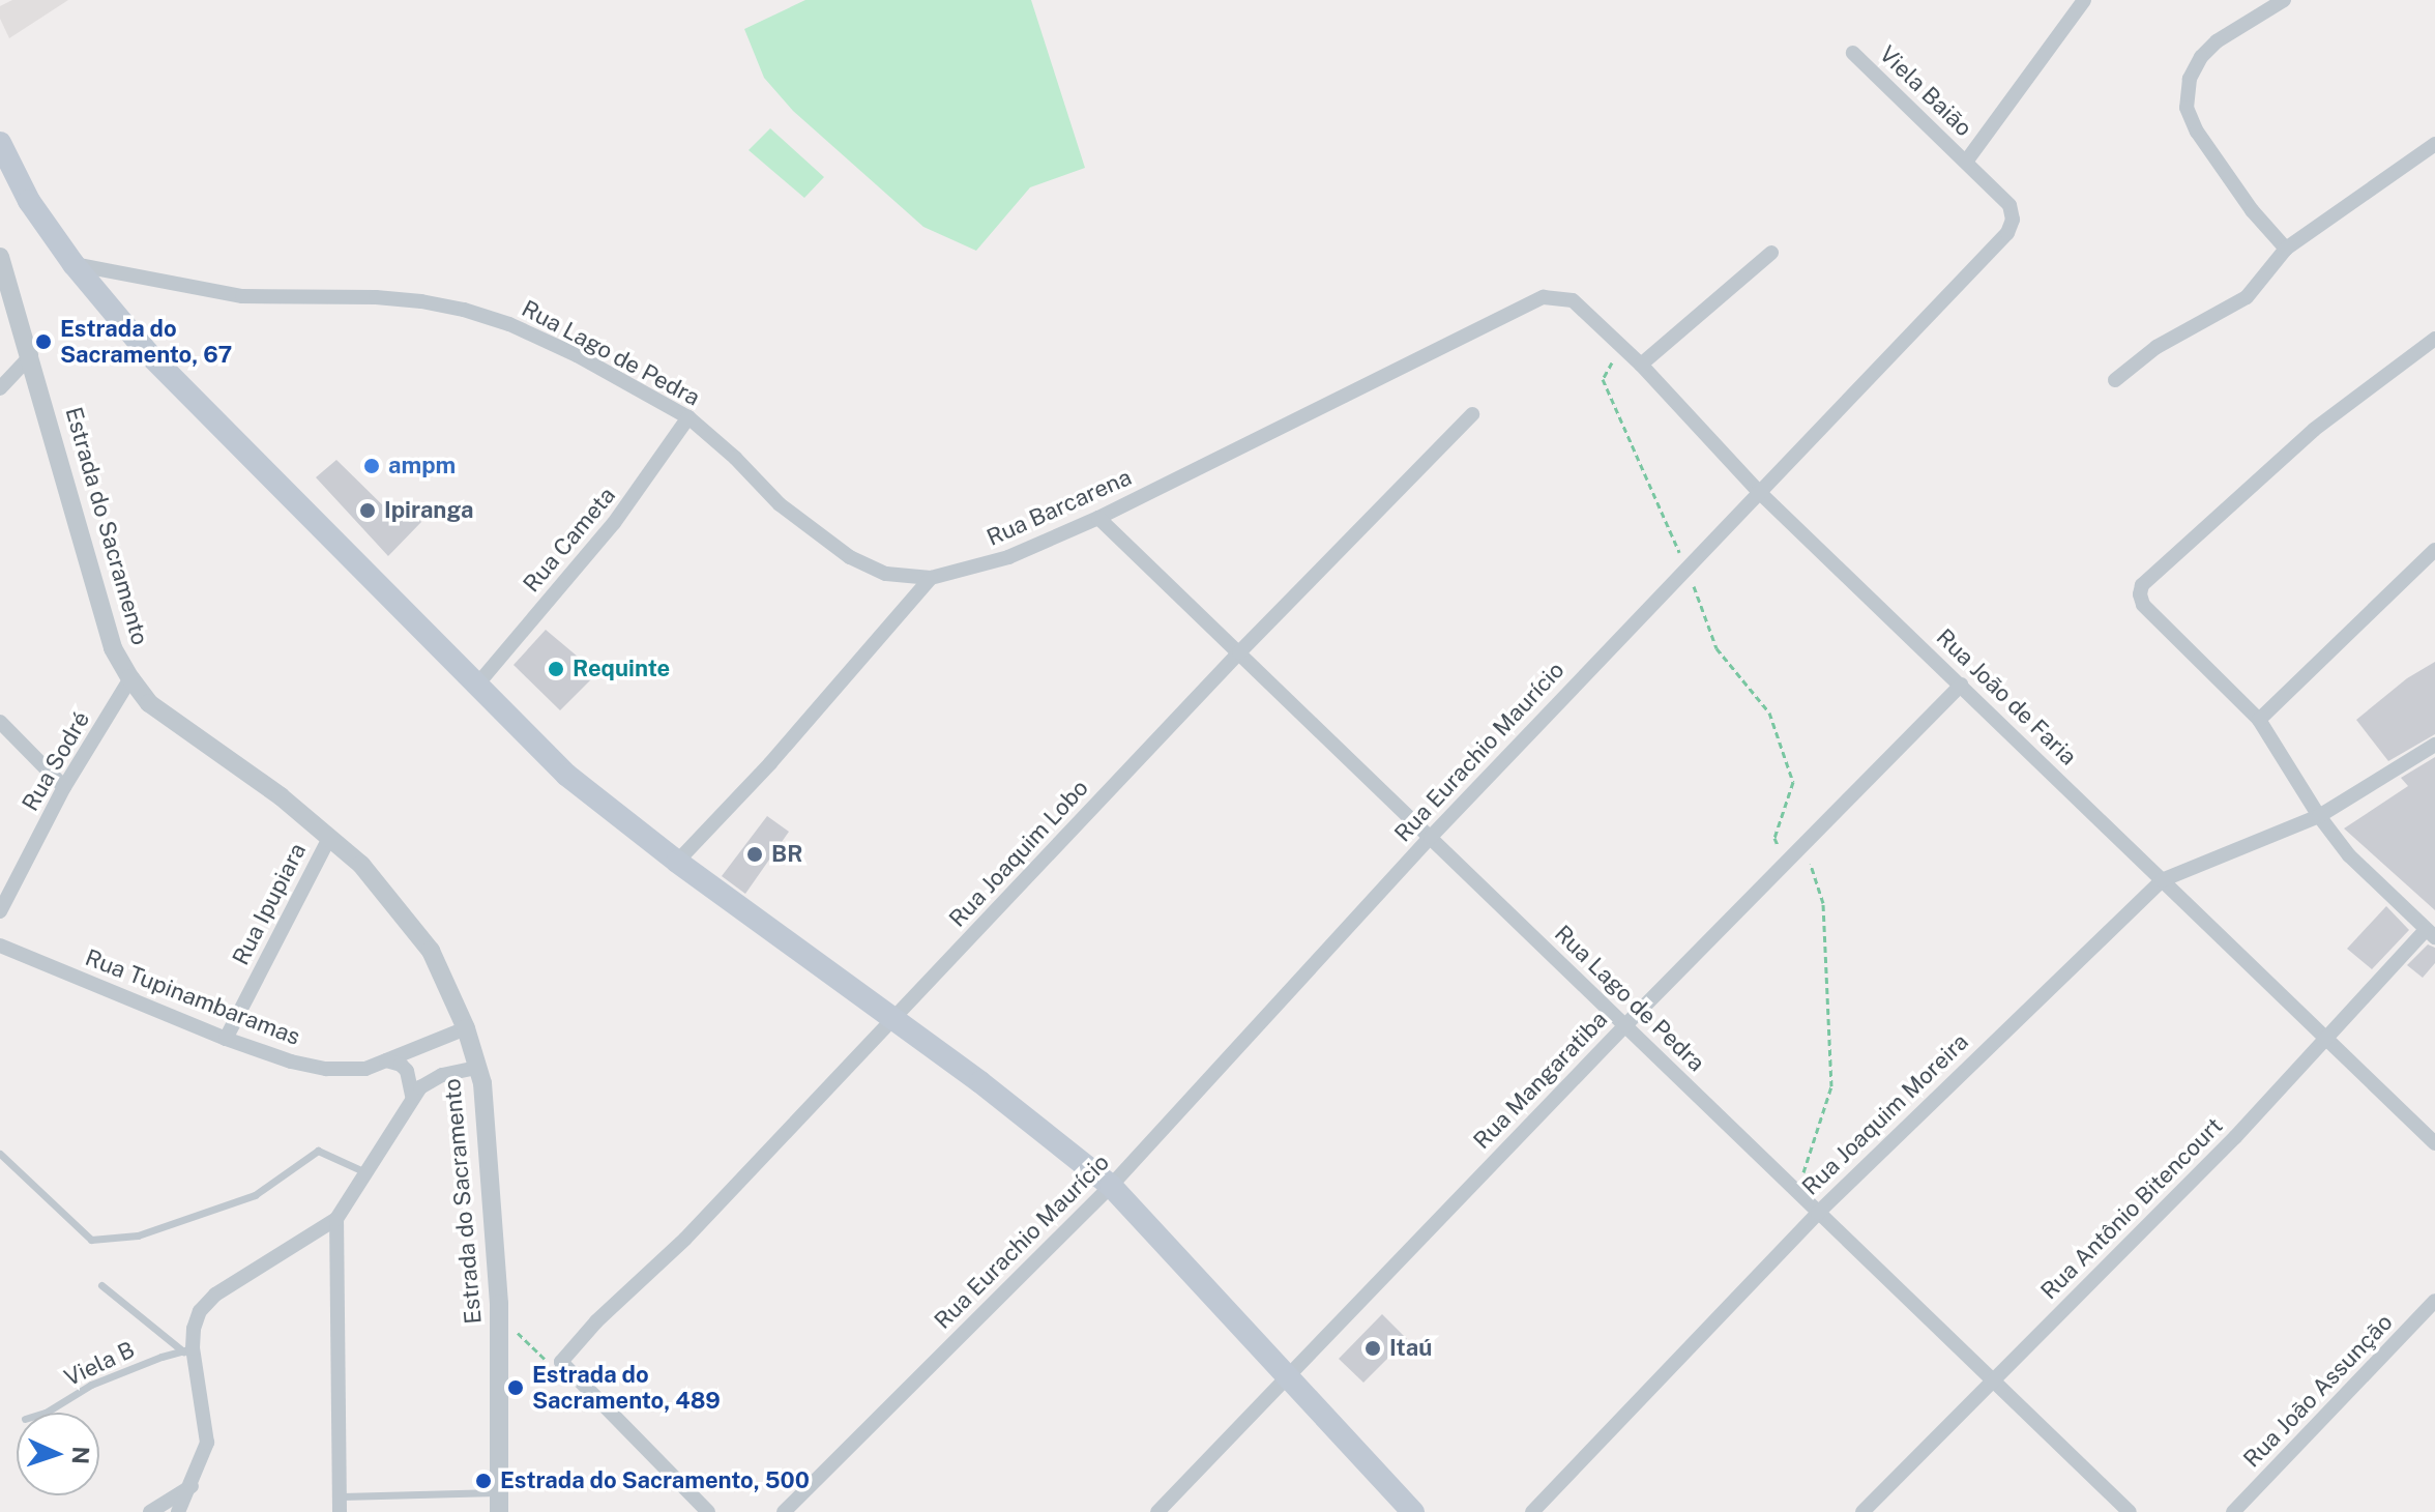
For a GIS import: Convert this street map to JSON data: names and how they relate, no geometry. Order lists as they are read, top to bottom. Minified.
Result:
{"streets":{"street":["Viela Baião","Rua Lago de Pedra","Rua Barcarena","Estrada do Sacramento","Rua Cameta","Rua João de Faria","Rua Eurachio Maurício","Rua Sodré","Rua Joaquim Lobo","Rua Ipupiara","Rua Tupinambaramas","Rua Mangaratiba","Rua Joaquim Moreira","Rua Antônio Bitencourt","Rua João Assunção"],"lane":["Viela B"]},"crossings":[["Viela Baião","Rua Eurachio Maurício"],["Rua Lago de Pedra","Rua Barcarena"],["Rua Lago de Pedra","Rua Cameta"],["Rua Lago de Pedra","Rua Eurachio Maurício"],["Rua Lago de Pedra","Rua Joaquim Lobo"],["Rua Lago de Pedra","Rua Mangaratiba"],["Rua Lago de Pedra","Rua Joaquim Moreira"],["Rua Lago de Pedra","Rua Antônio Bitencourt"],["Rua Barcarena","Rua João de Faria"],["Estrada do Sacramento","Rua Sodré"],["Estrada do Sacramento","Rua Ipupiara"],["Estrada do Sacramento","Rua Tupinambaramas"],["Rua João de Faria","Rua Eurachio Maurício"],["Rua João de Faria","Rua Mangaratiba"],["Rua João de Faria","Rua Joaquim Moreira"],["Rua João de Faria","Rua Antônio Bitencourt"],["Rua Ipupiara","Rua Tupinambaramas"]],"places":["Estrada do Sacramento, 67","ampm","Ipiranga","Requinte","BR","Itaú","Estrada do Sacramento, 489","Estrada do Sacramento, 500"],"north":"right"}
